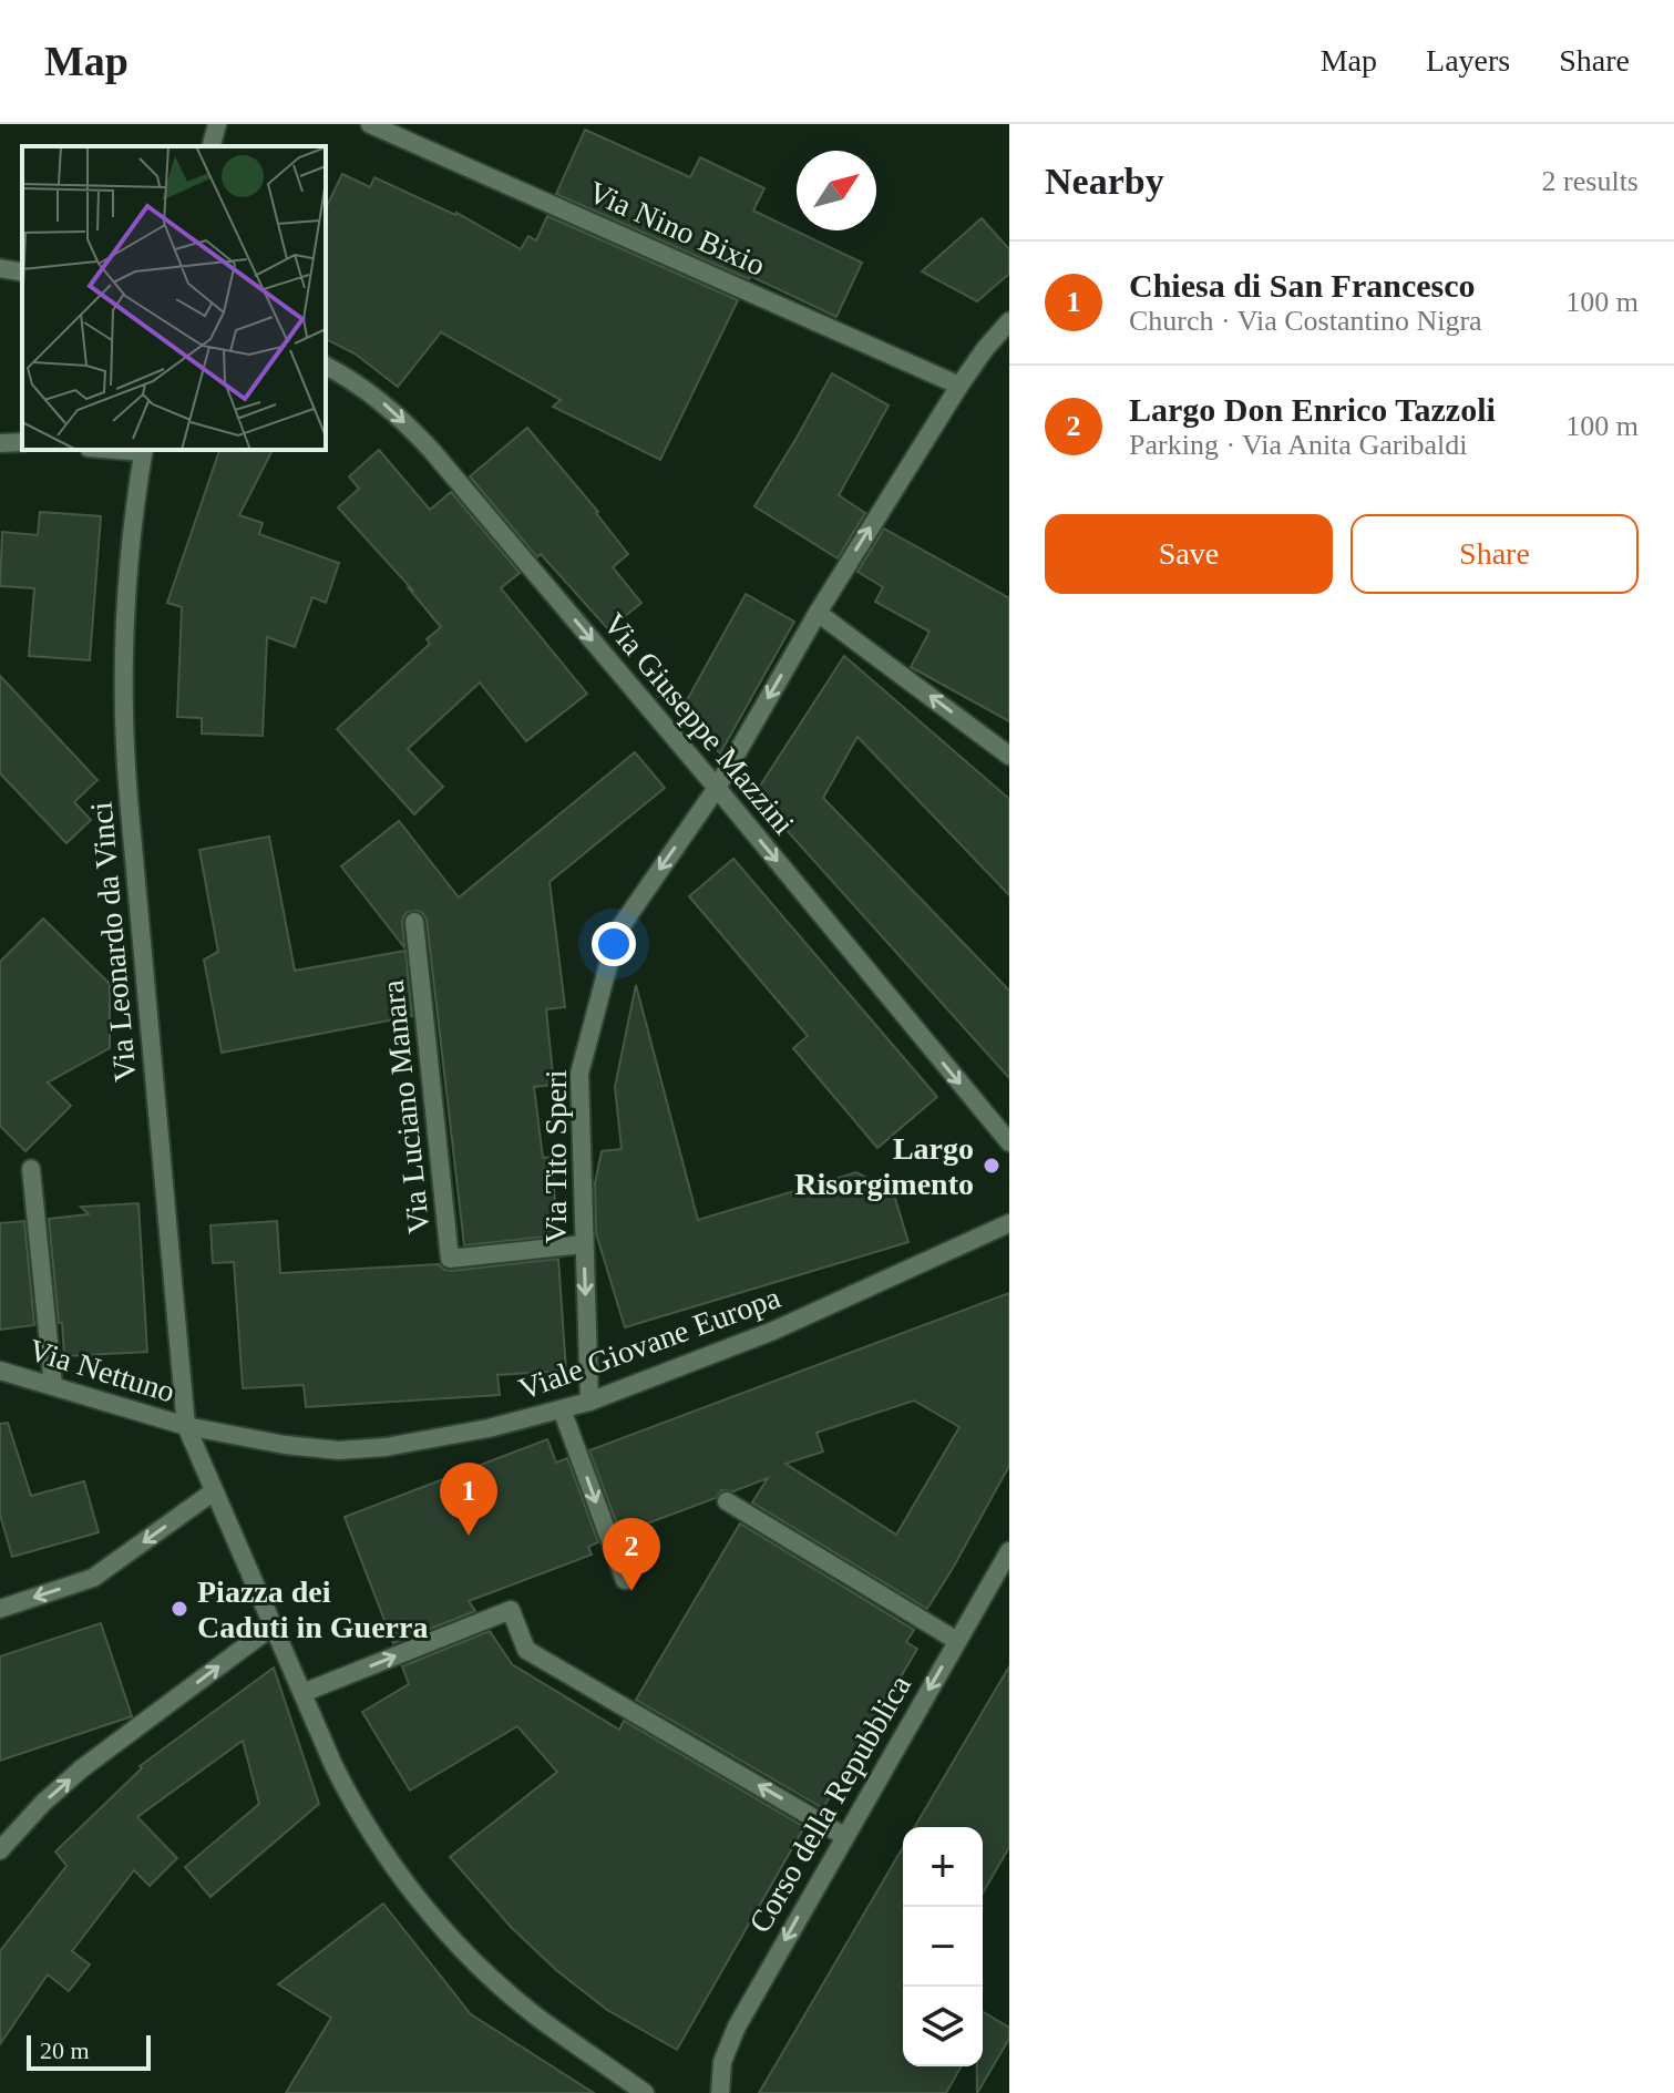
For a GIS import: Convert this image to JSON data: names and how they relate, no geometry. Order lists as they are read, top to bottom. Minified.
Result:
{"streets":{"street":["Via Nino Bixio","Via Giuseppe Mazzini","Via Leonardo da Vinci","Via Luciano Manara","Via Tito Speri","Viale Giovane Europa","Via Nettuno","Corso della Repubblica"]},"crossings":[["Via Nino Bixio","Via Tito Speri"],["Via Giuseppe Mazzini","Via Tito Speri"],["Via Leonardo da Vinci","Viale Giovane Europa"],["Via Leonardo da Vinci","Via Nettuno"],["Via Luciano Manara","Via Tito Speri"],["Via Tito Speri","Viale Giovane Europa"],["Viale Giovane Europa","Via Nettuno"]],"one_way":["Via Giuseppe Mazzini","Corso della Repubblica"],"places":["Largo Risorgimento","Piazza dei Caduti in Guerra"],"scale_bar":"20 m","north":"top right","page":{"header":"Map","nav":["Map","Layers","Share"],"heading":["Nearby","2 results"],"list":[{"mark":"1","name":"Chiesa di San Francesco","note":"Church · Via Costantino Nigra","value":"100 m"},{"mark":"2","name":"Largo Don Enrico Tazzoli","note":"Parking · Via Anita Garibaldi","value":"100 m"}],"buttons":["Save","Share"],"pins":["1","2"],"map_buttons":["+","−"],"scale":"20 m"}}
